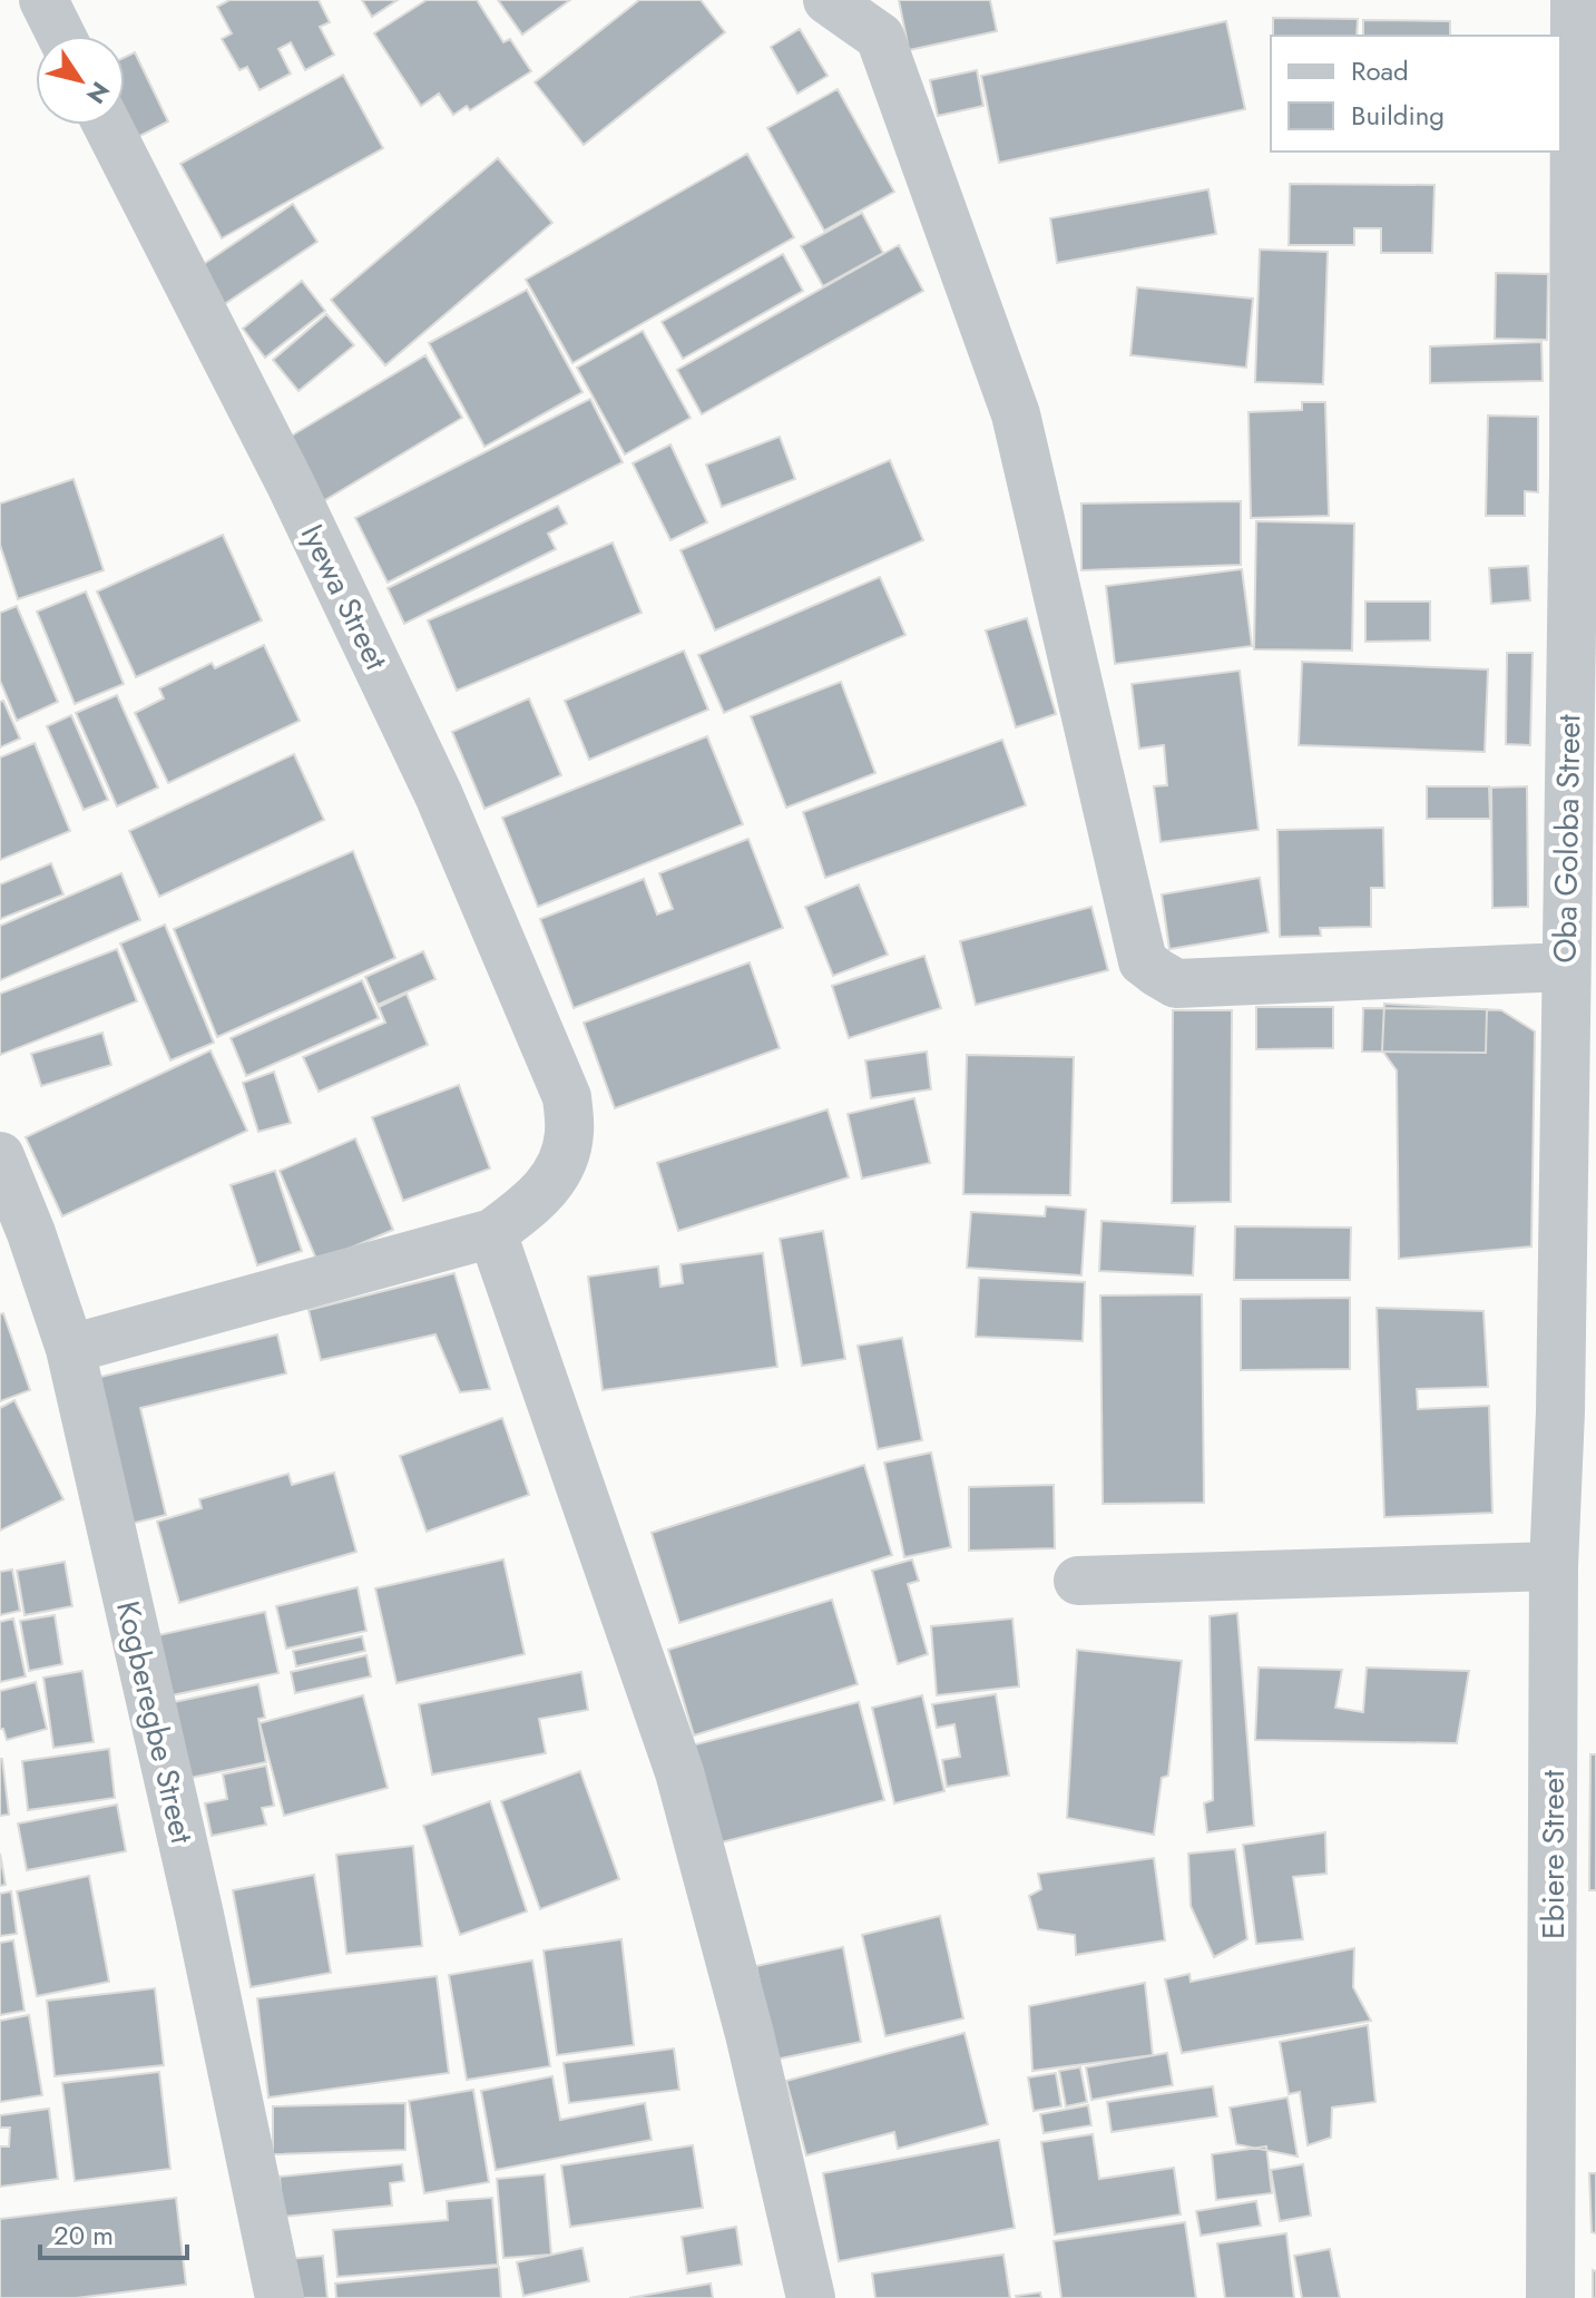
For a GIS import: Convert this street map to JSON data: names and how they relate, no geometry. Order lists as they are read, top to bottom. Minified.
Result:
{"streets":{"street":["Iyewa Street","Oba Goloba Street","Kogberegbe Street","Ebiere Street"]},"crossings":[["Oba Goloba Street","Ebiere Street"]],"legend":["Road","Building"],"scale_bar":"20 m","north":"bottom right"}
